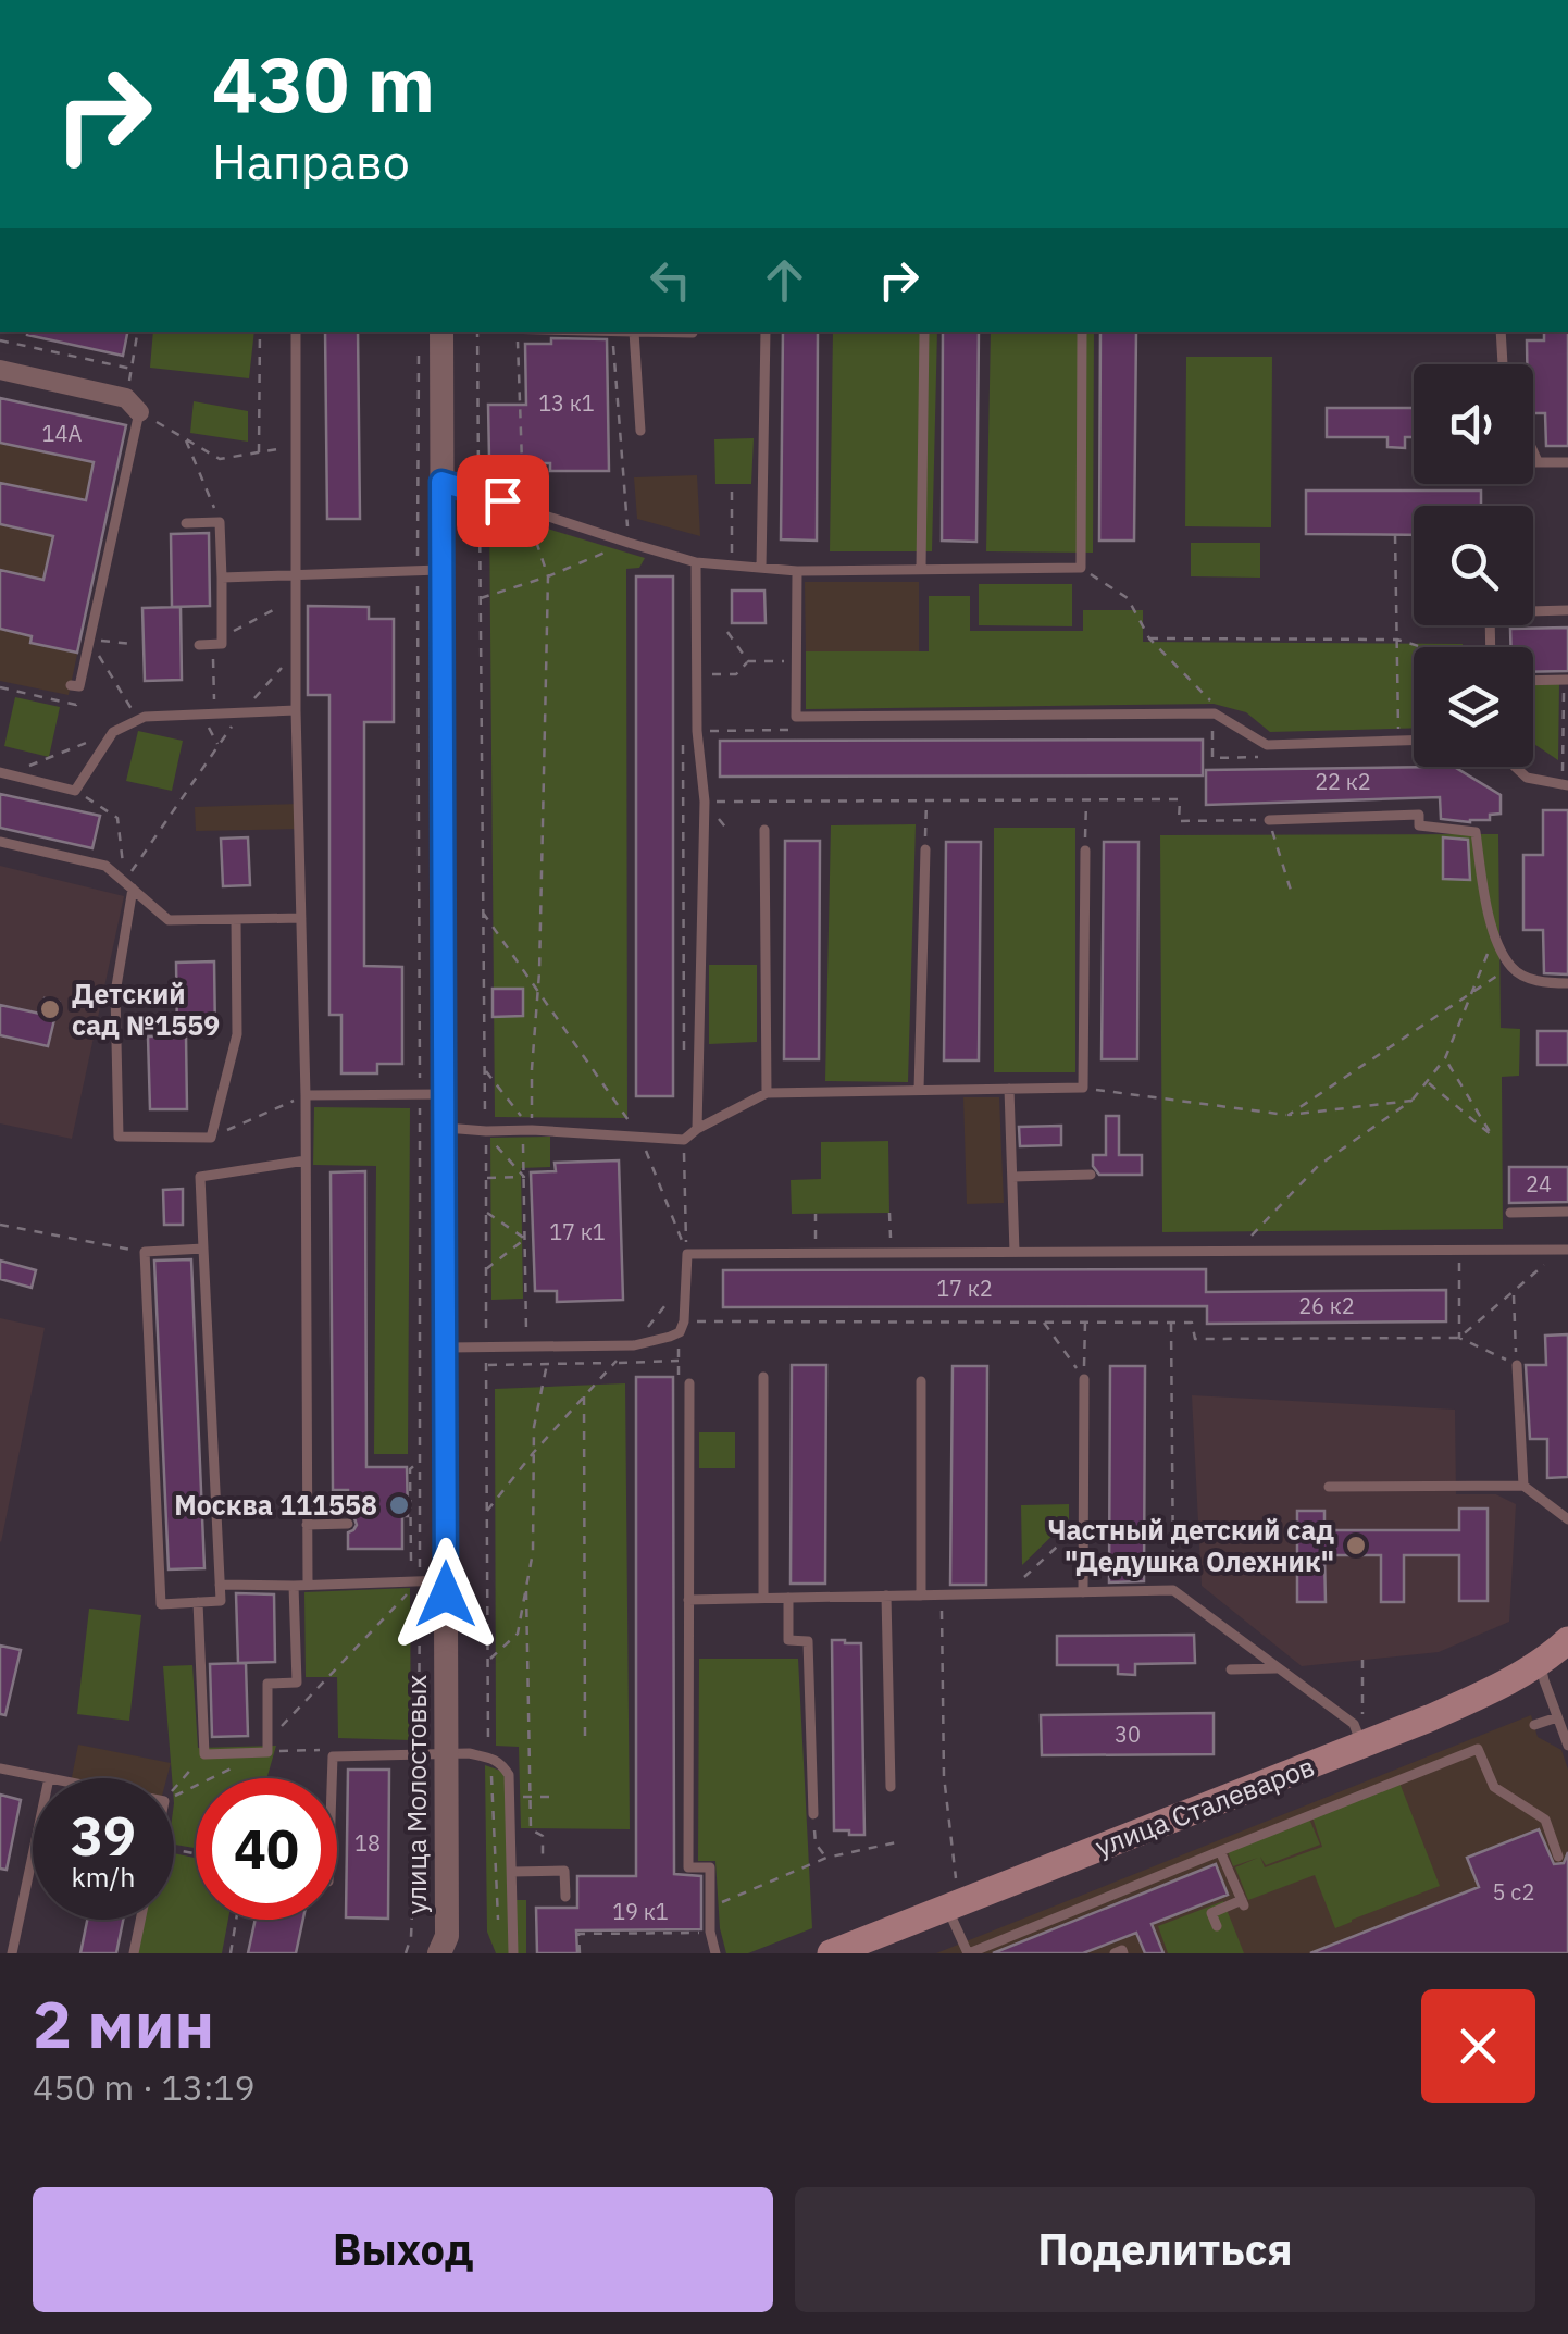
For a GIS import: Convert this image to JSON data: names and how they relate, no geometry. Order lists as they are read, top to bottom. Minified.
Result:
{"streets":{"main road":["улица Сталеваров"],"street":["улица Молостовых"]},"places":["Детский сад №1559","Москва 111558","Частный детский сад \"Дедушка Олехник\""],"house_numbers":["13 к1","14А","22 к2","24","17 к1","17 к2","26 к2","30","18","5 с2","19 к1"],"page":{"turn":["430 m","Направо"],"speed":"39 km/h","limit":"40","heading":["2 мин","450 m · 13:19"],"buttons":["Выход","Поделиться"]}}
